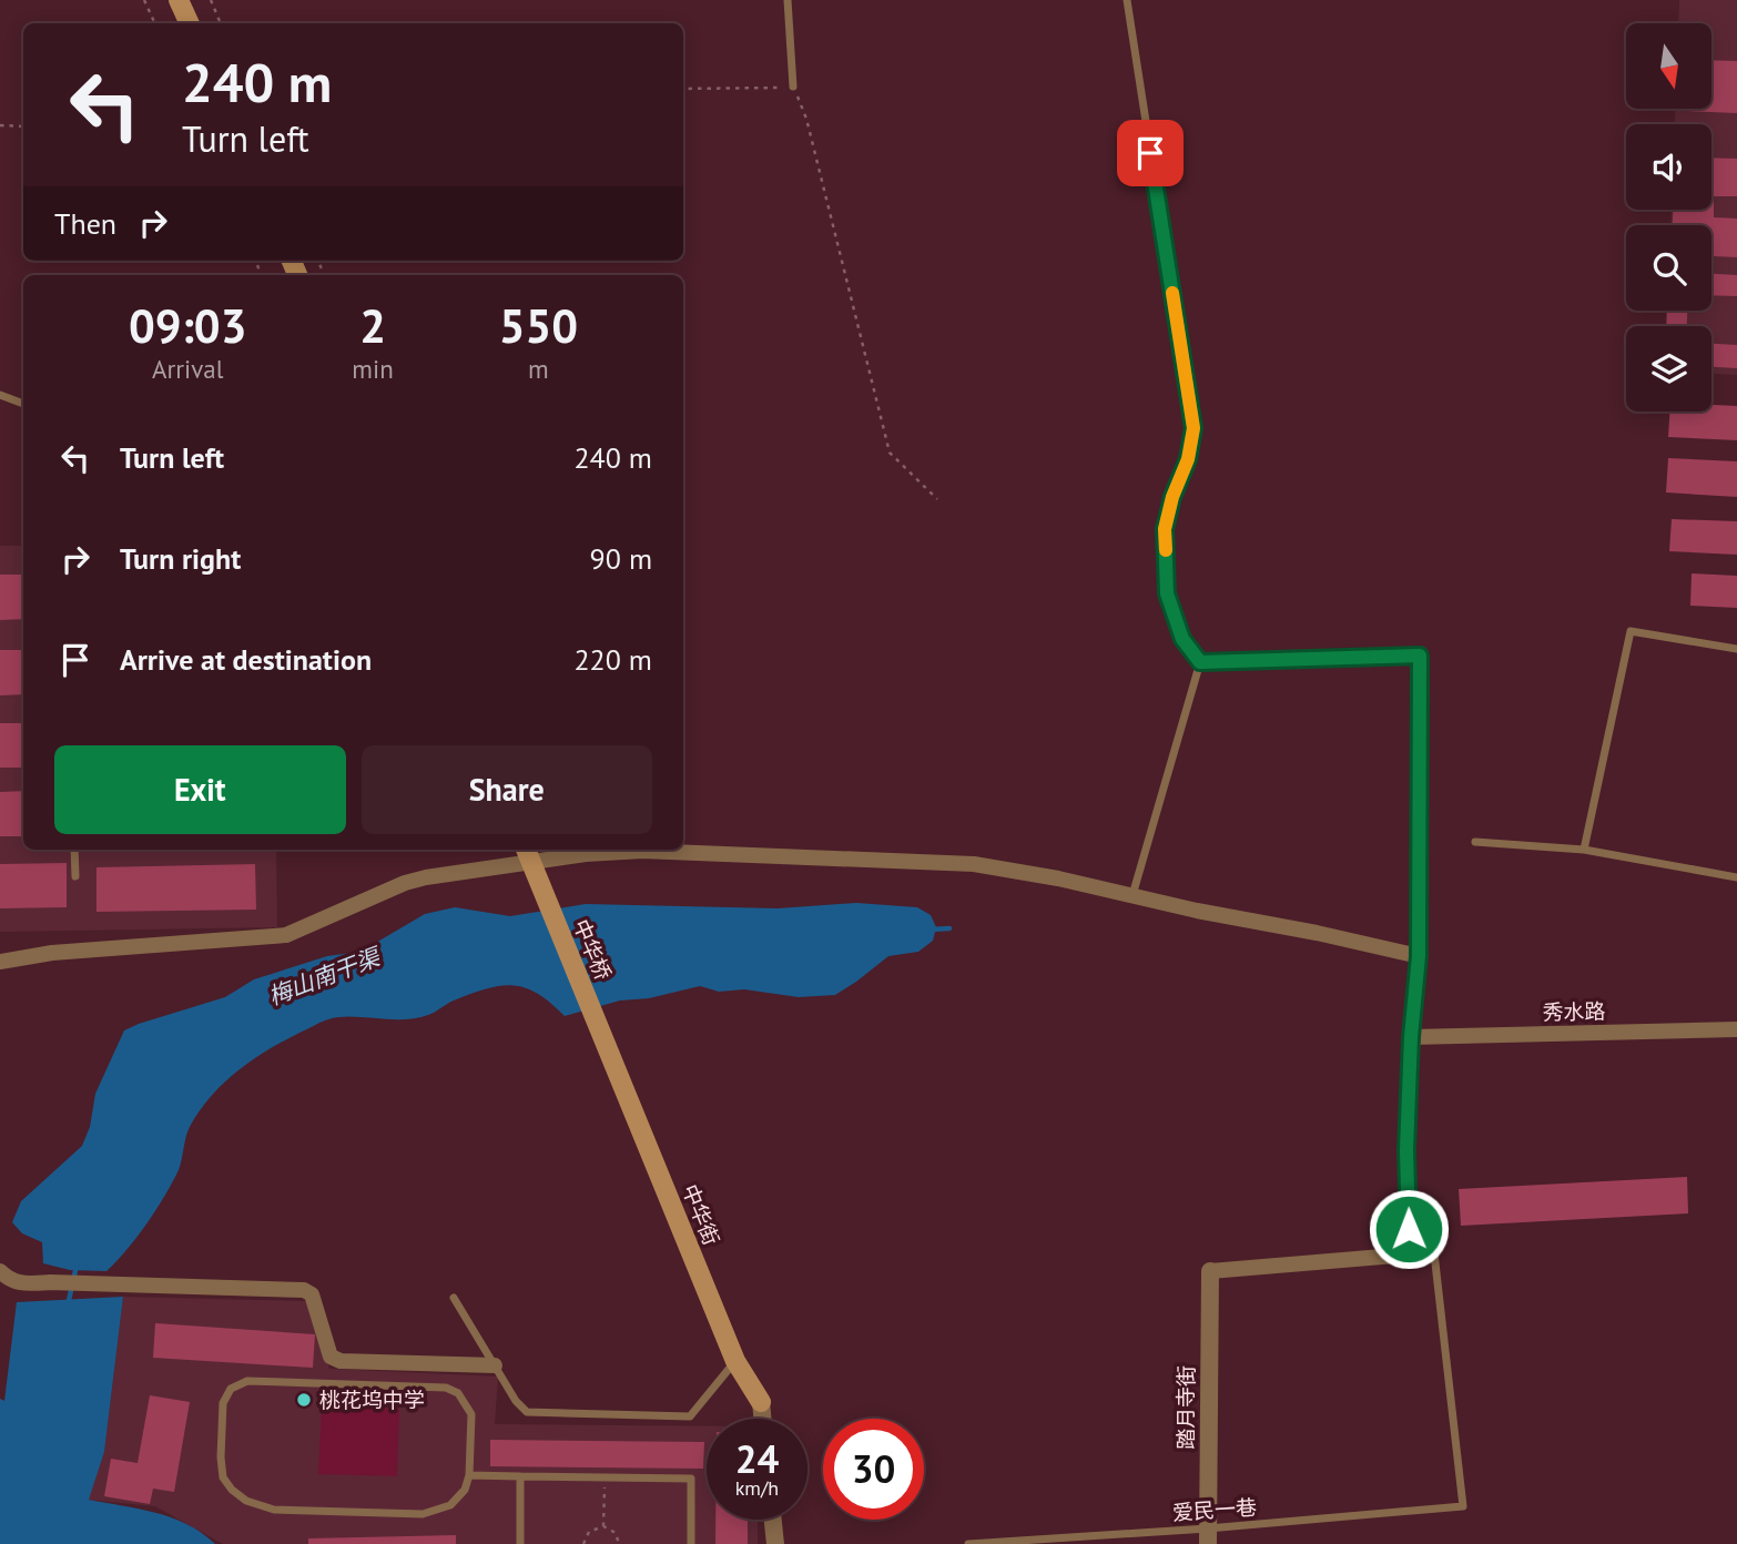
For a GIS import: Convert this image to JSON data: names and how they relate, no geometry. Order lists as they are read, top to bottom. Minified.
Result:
{"streets":{"main road":["中华桥","中华街"],"street":["秀水路","踏月寺街"],"lane":["爱民一巷"]},"crossings":[["中华桥","中华街"],["踏月寺街","爱民一巷"]],"water":["梅山南干渠"],"places":["桃花坞中学"],"north":"bottom","page":{"turn":["240 m","Turn left"],"then":"Then","eta":["09:03","Arrival","2","min","550","m"],"list":[{"name":"Turn left","value":"240 m"},{"name":"Turn right","value":"90 m"},{"name":"Arrive at destination","value":"220 m"}],"buttons":["Exit","Share"],"speed":"24 km/h","limit":"30"}}
